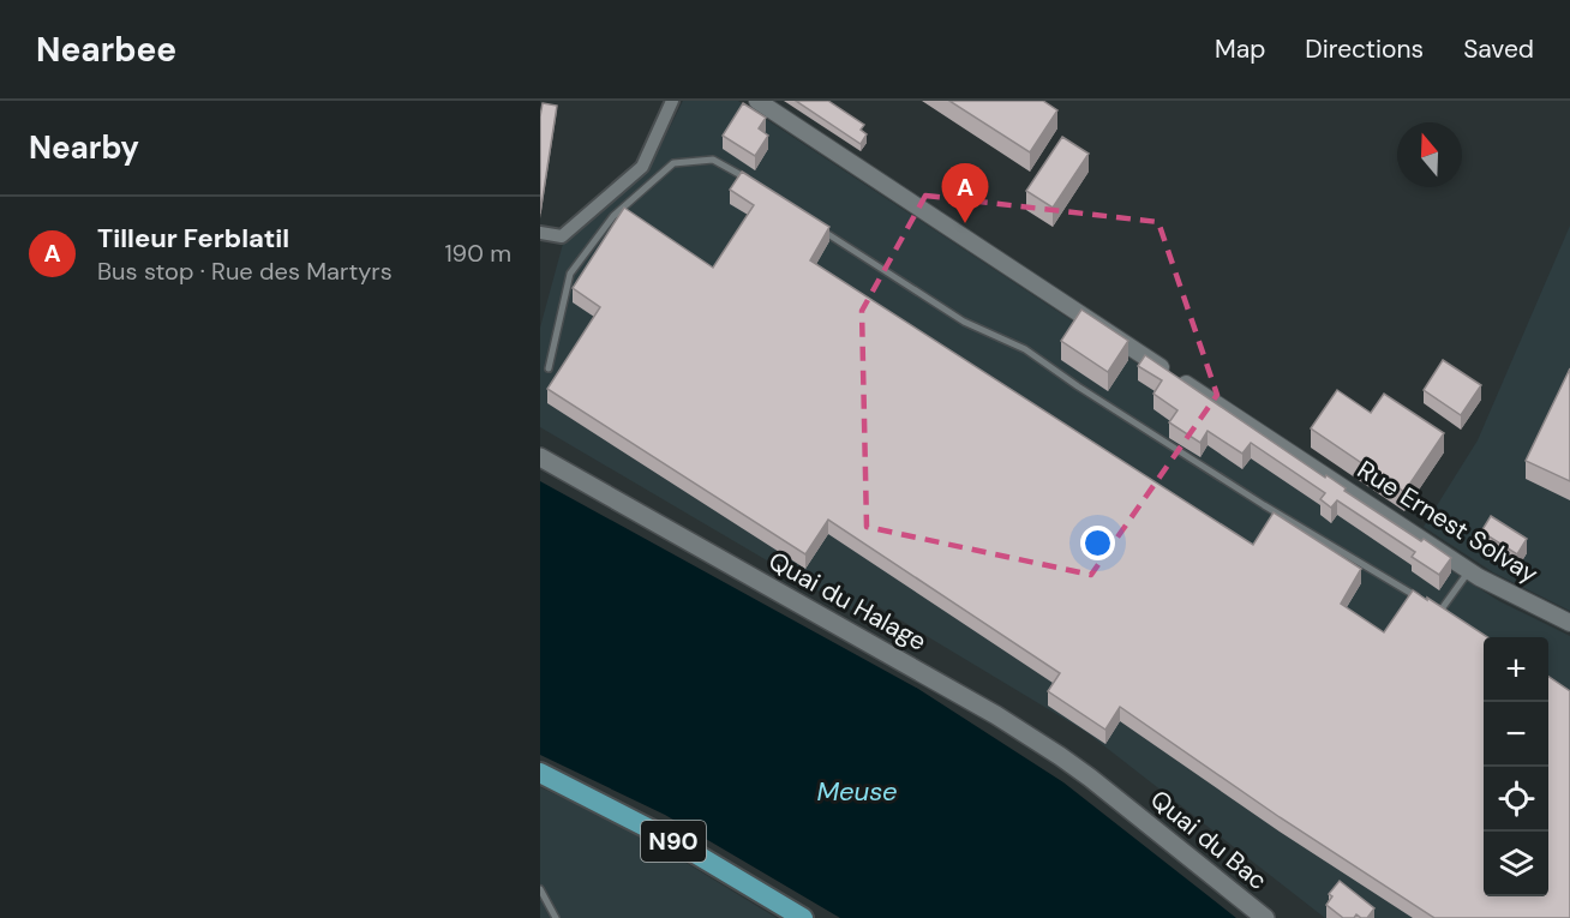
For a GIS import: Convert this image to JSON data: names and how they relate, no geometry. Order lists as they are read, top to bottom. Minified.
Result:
{"streets":{"main road":["Quai du Halage","Quai du Bac","N90"],"street":["Rue Ernest Solvay"]},"crossings":[["Quai du Halage","Quai du Bac"]],"water":["Meuse"],"north":"top","page":{"header":"Nearbee","nav":["Map","Directions","Saved"],"heading":"Nearby","pins":"A","list":[{"mark":"A","name":"Tilleur Ferblatil","note":"Bus stop · Rue des Martyrs","value":"190 m"}],"map_buttons":["+","−"]}}
